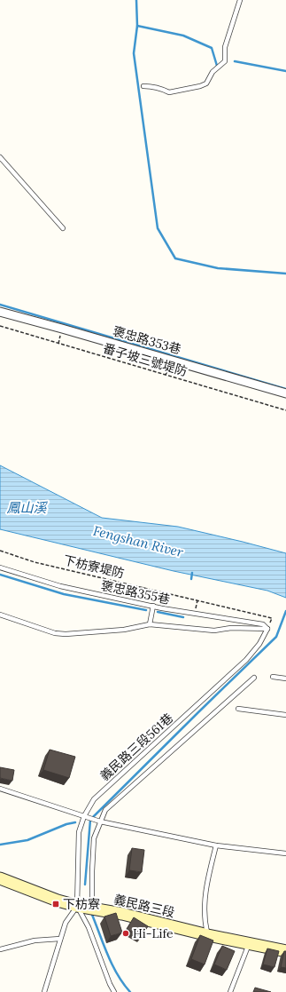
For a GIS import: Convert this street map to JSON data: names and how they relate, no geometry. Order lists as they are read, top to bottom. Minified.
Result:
{"streets":{"main road":["義民路三段"],"street":["褒忠路353巷"],"lane":["褒忠路355巷","義民路三段561巷"],"path":["番子坡三號堤防","下枋寮堤防"]},"crossings":[["下枋寮堤防","褒忠路355巷"],["下枋寮堤防","義民路三段561巷"],["褒忠路355巷","義民路三段561巷"],["義民路三段561巷","義民路三段"]],"water":["鳳山溪","Fengshan River"],"places":{"transit":["下枋寮"],"other":["Hi-Life"]}}
